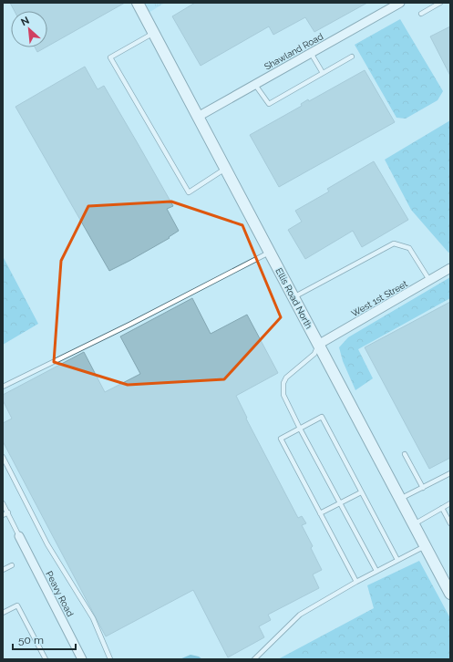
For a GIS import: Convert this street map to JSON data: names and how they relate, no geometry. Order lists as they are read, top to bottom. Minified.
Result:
{"streets":{"street":["Shawland Road","Ellis Road North","West 1st Street","Peavy Road"]},"crossings":[["Shawland Road","Ellis Road North"],["Ellis Road North","West 1st Street"]],"scale_bar":"50 m","north":"top left"}
